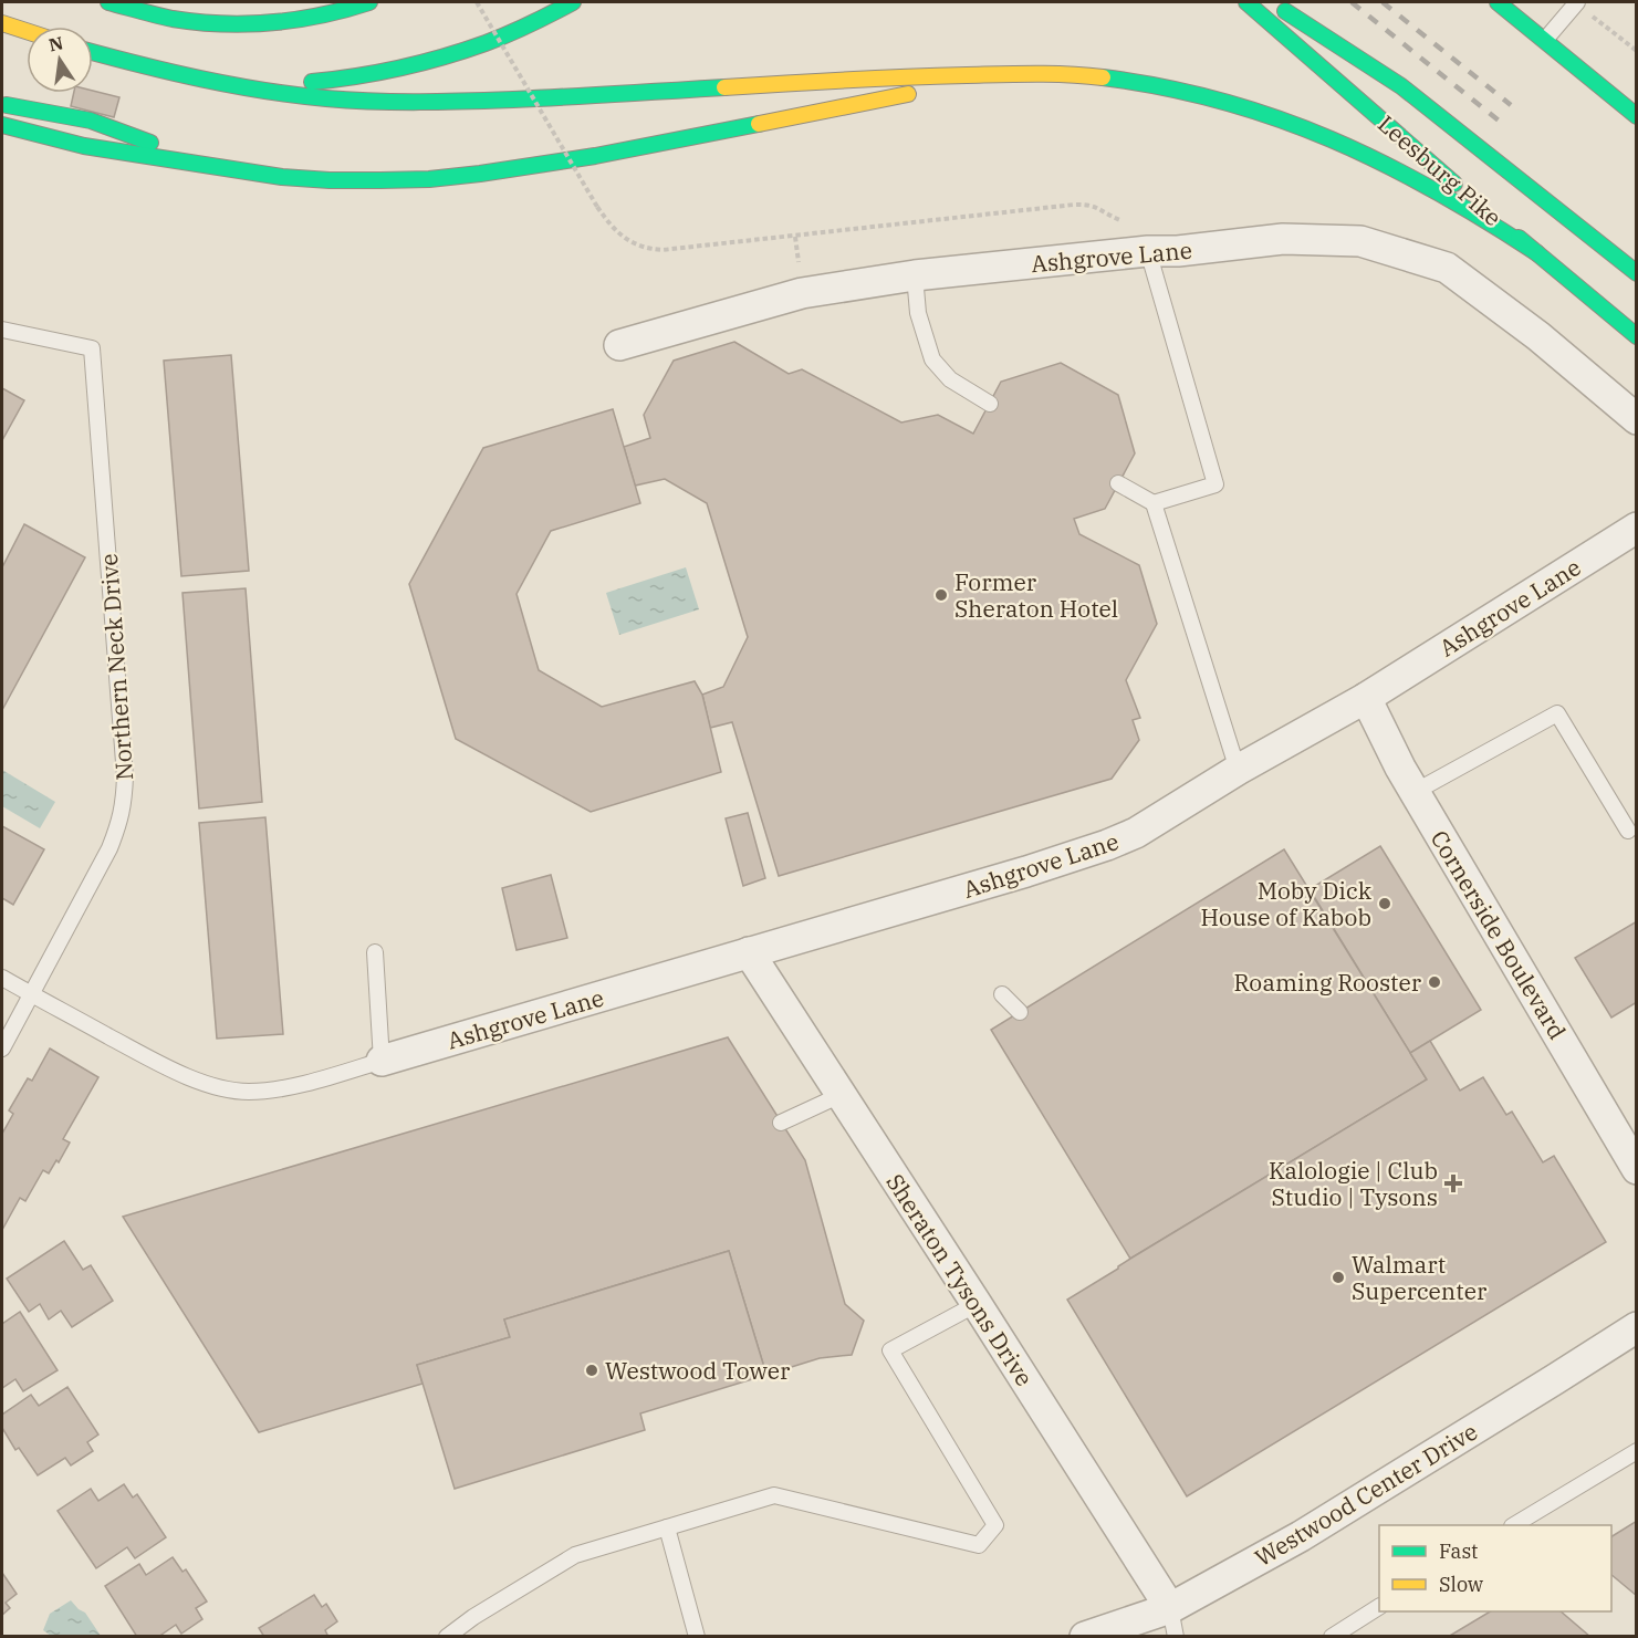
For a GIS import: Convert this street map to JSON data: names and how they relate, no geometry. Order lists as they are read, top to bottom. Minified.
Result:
{"streets":{"highway":["Leesburg Pike"],"street":["Ashgrove Lane","Cornerside Boulevard","Sheraton Tysons Drive","Westwood Center Drive"],"lane":["Northern Neck Drive"]},"crossings":[["Ashgrove Lane","Cornerside Boulevard"],["Ashgrove Lane","Sheraton Tysons Drive"],["Sheraton Tysons Drive","Westwood Center Drive"]],"places":{"other":["Former Sheraton Hotel","Moby Dick House of Kabob","Roaming Rooster","Walmart Supercenter","Westwood Tower"],"health":["Kalologie | Club Studio | Tysons"]},"legend":["Fast","Slow"],"north":"top"}
